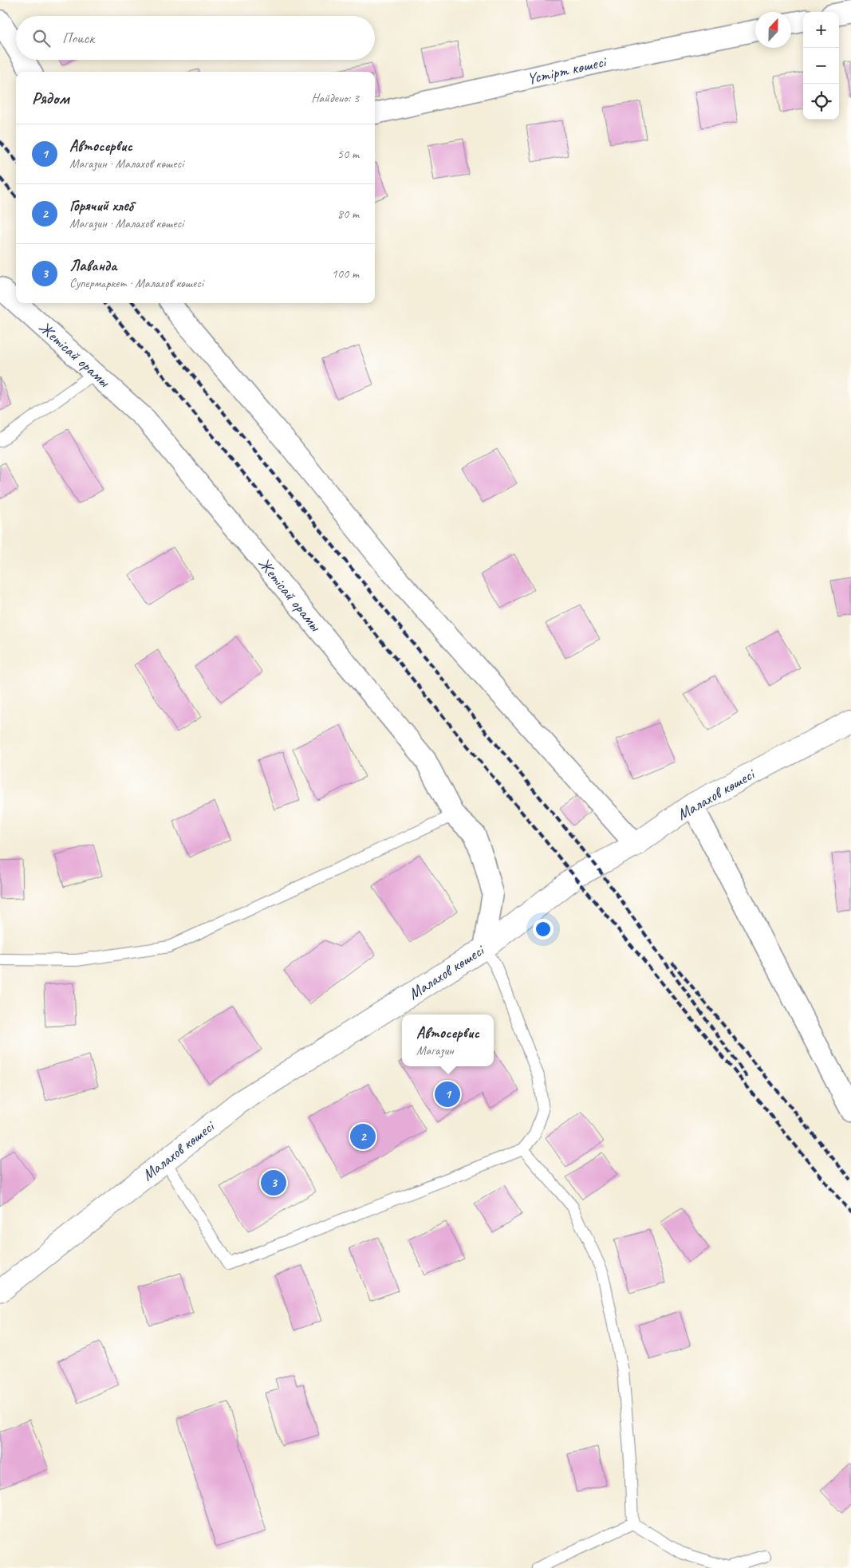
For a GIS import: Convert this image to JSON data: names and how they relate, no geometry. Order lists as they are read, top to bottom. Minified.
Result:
{"streets":{"main road":["Малахов көшесі"],"street":["Үстірт көшесі","Жетісай орамы"]},"crossings":[["Жетісай орамы","Малахов көшесі"]],"north":"top","page":{"map_buttons":["+","−"],"search":"Поиск","heading":["Рядом","Найдено: 3"],"list":[{"mark":"1","name":"Автосервис","note":"Магазин · Малахов көшесі","value":"50 m"},{"mark":"2","name":"Горячий хлеб","note":"Магазин · Малахов көшесі","value":"80 m"},{"mark":"3","name":"Лаванда","note":"Супермаркет · Малахов көшесі","value":"100 m"}],"popup":["Автосервис","Магазин"],"pins":["1","2","3"]}}
